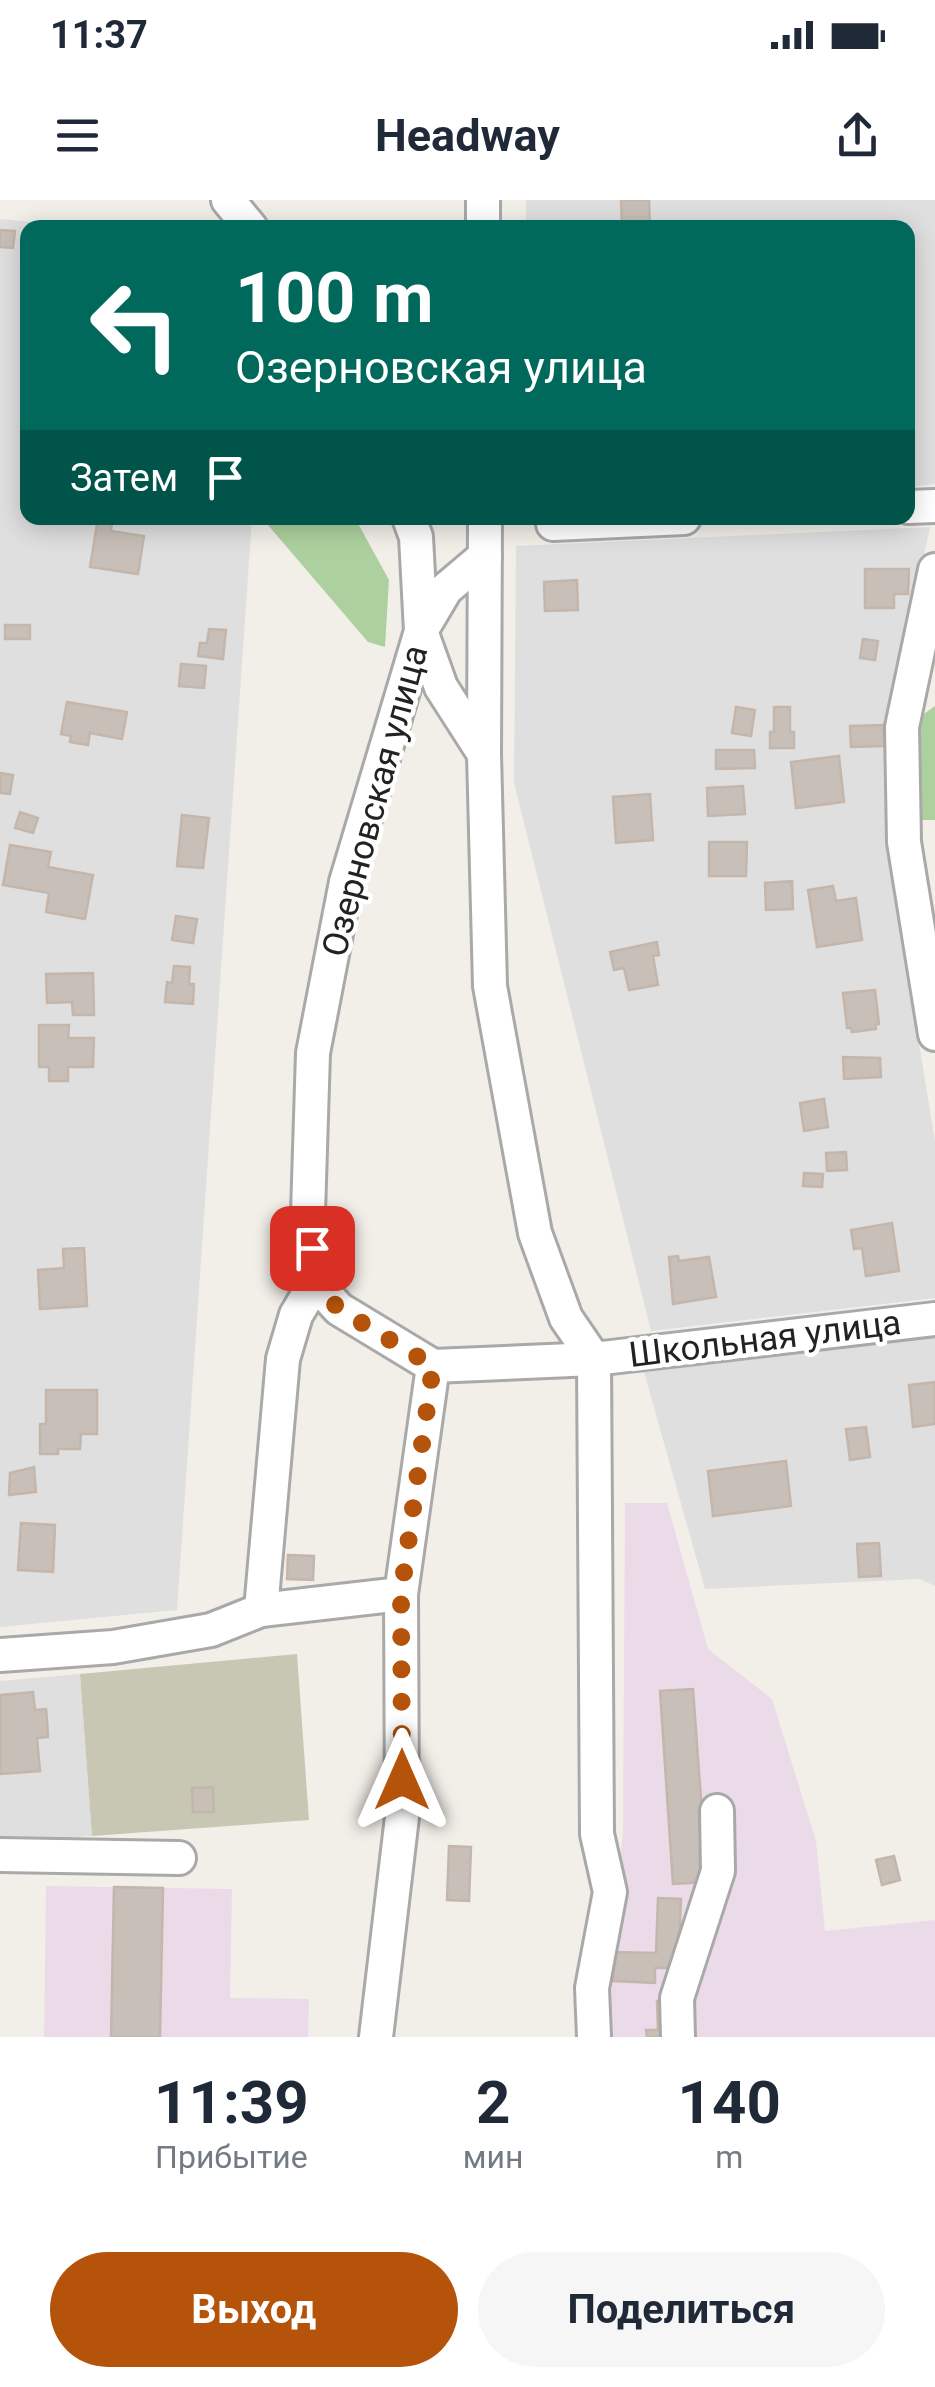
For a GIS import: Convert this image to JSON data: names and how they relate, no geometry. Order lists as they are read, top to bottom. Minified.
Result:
{"streets":{"street":["Озерновская улица","Школьная улица"]},"page":{"status":"11:37","header":"Headway","turn":["100 m","Озерновская улица"],"then":"Затем","eta":["11:39","Прибытие","2","мин","140","m"],"buttons":["Выход","Поделиться"]}}
